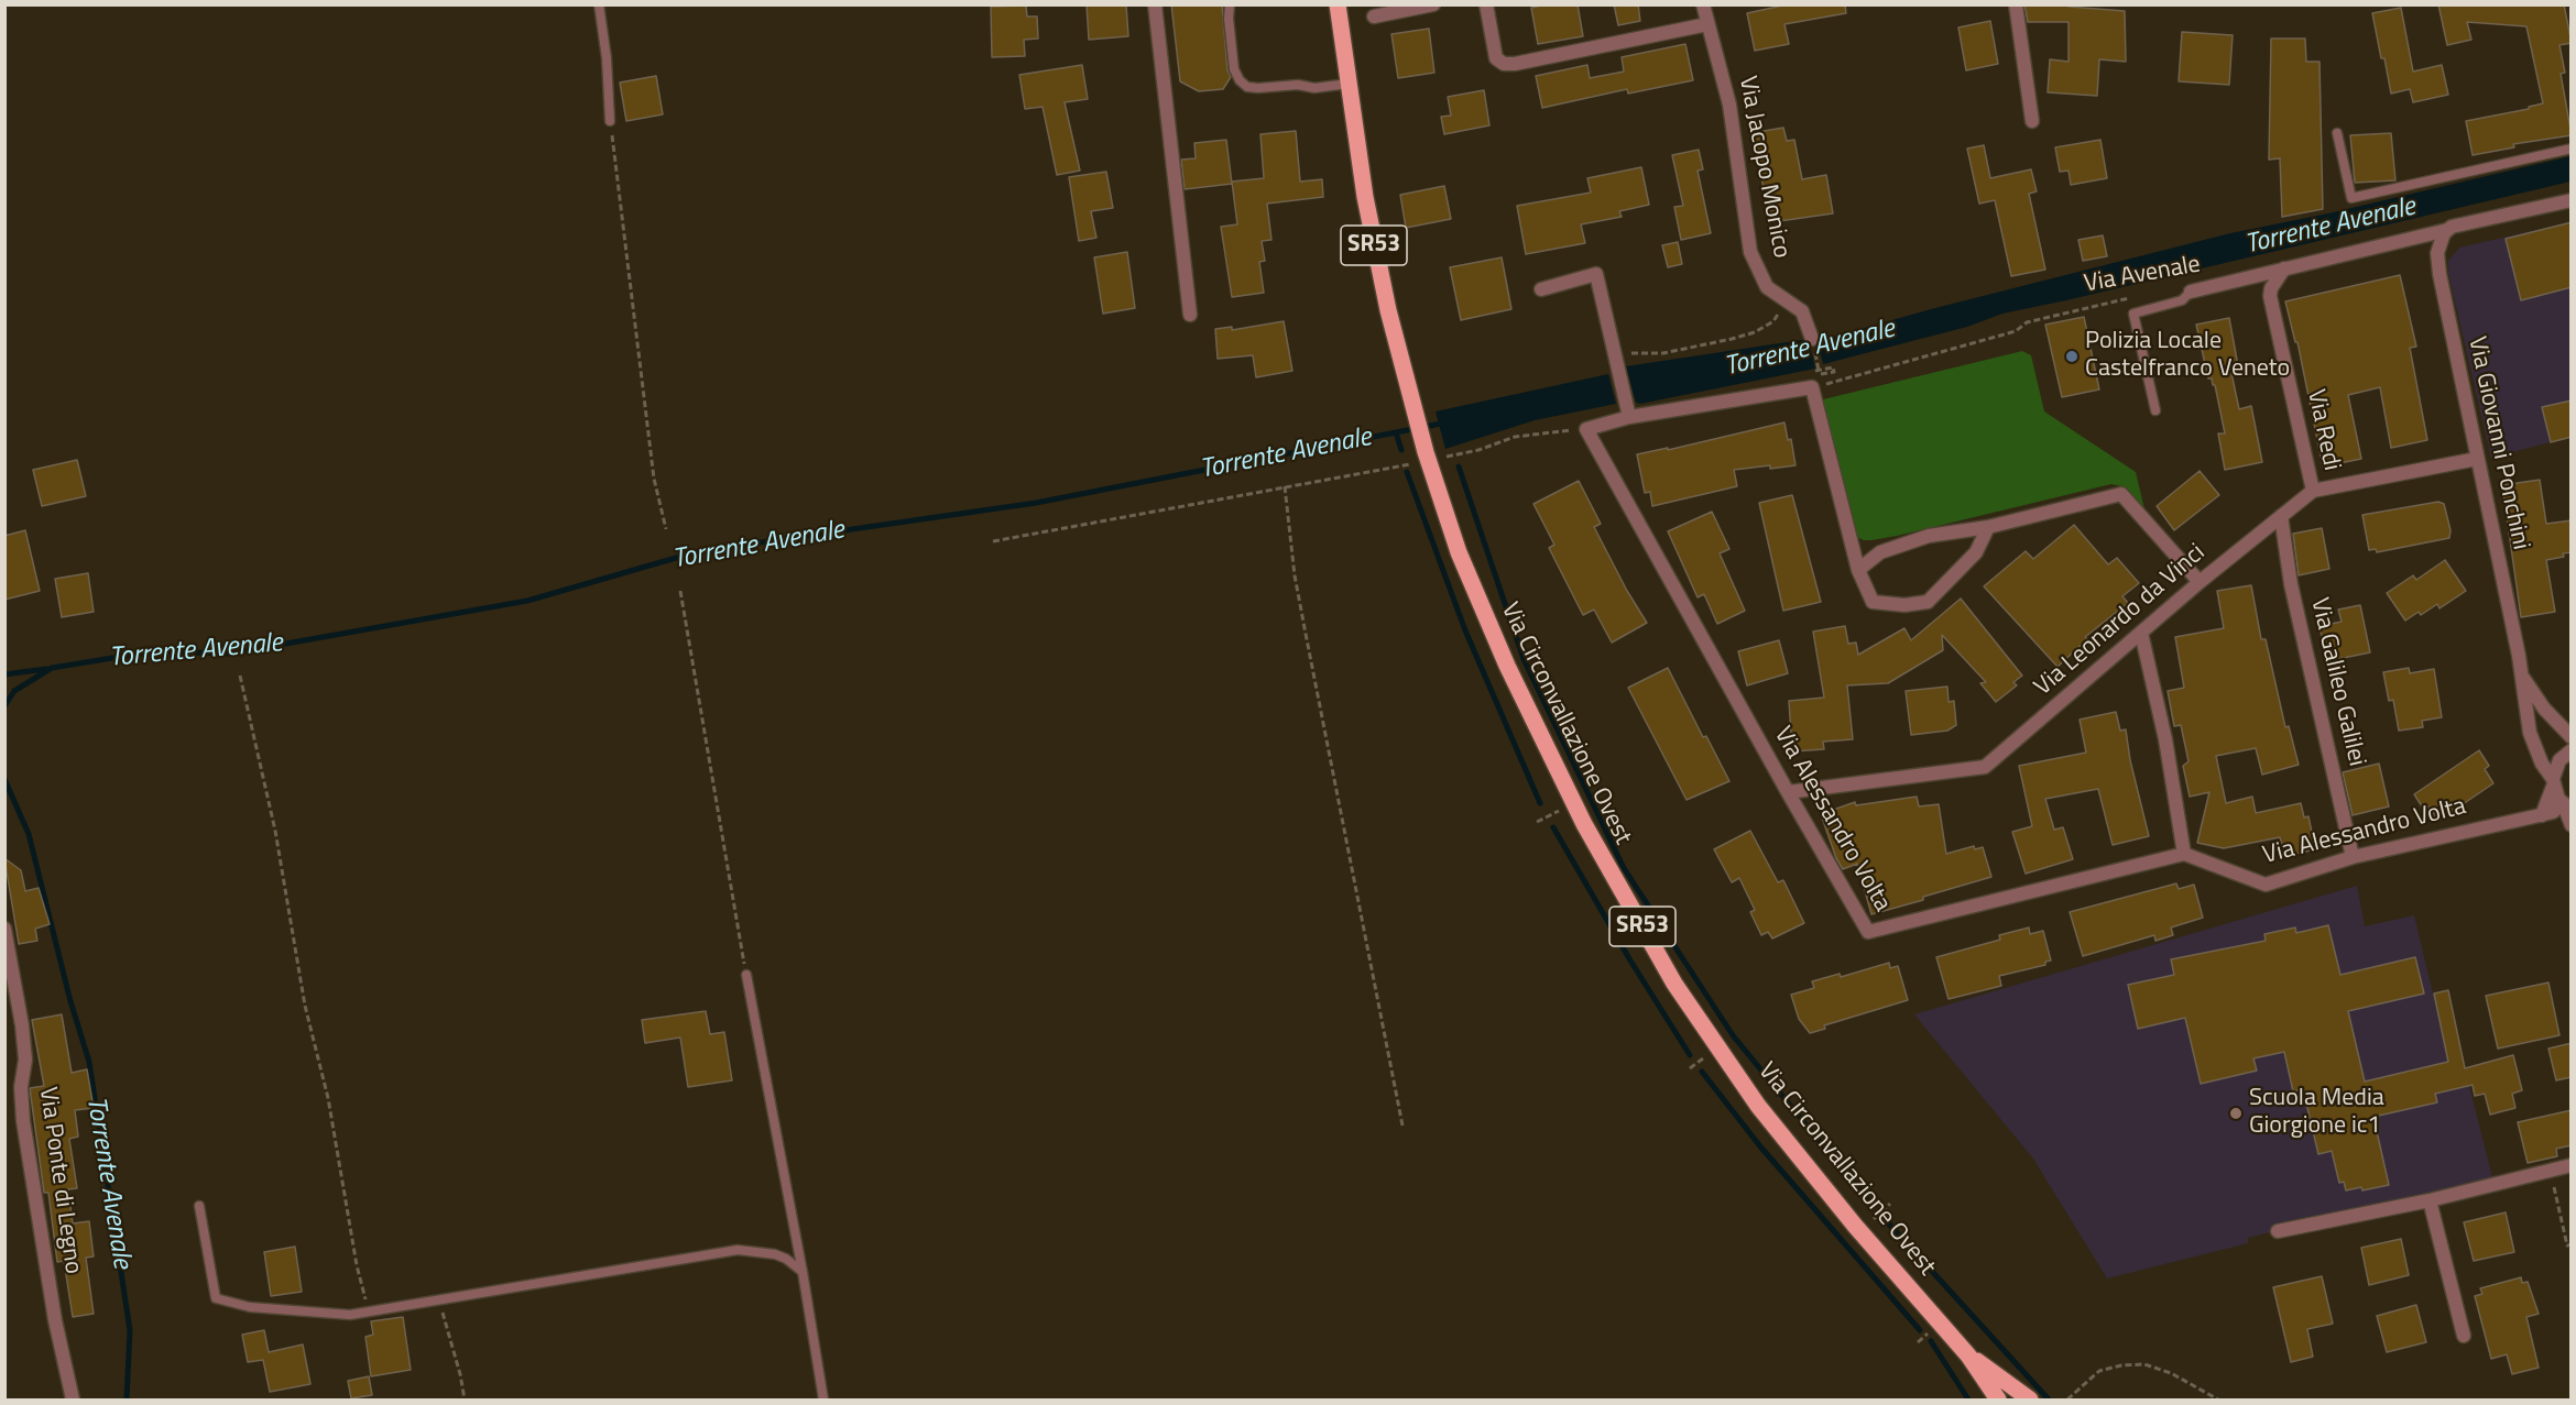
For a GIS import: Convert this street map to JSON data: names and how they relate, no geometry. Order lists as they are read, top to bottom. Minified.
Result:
{"streets":{"main road":["SR53","Via Circonvallazione Ovest"],"street":["Via Jacopo Monico","Via Avenale","Via Redi","Via Giovanni Ponchini","Via Leonardo da Vinci","Via Galileo Galilei","Via Alessandro Volta","Via Ponte di Legno"]},"crossings":[["Via Avenale","Via Redi"],["Via Avenale","Via Giovanni Ponchini"],["Via Redi","Via Leonardo da Vinci"],["Via Giovanni Ponchini","Via Leonardo da Vinci"],["Via Leonardo da Vinci","Via Galileo Galilei"],["Via Leonardo da Vinci","Via Alessandro Volta"],["Via Galileo Galilei","Via Alessandro Volta"]],"water":["Torrente Avenale"],"places":["Polizia Locale Castelfranco Veneto","Scuola Media Giorgione ic1"]}
